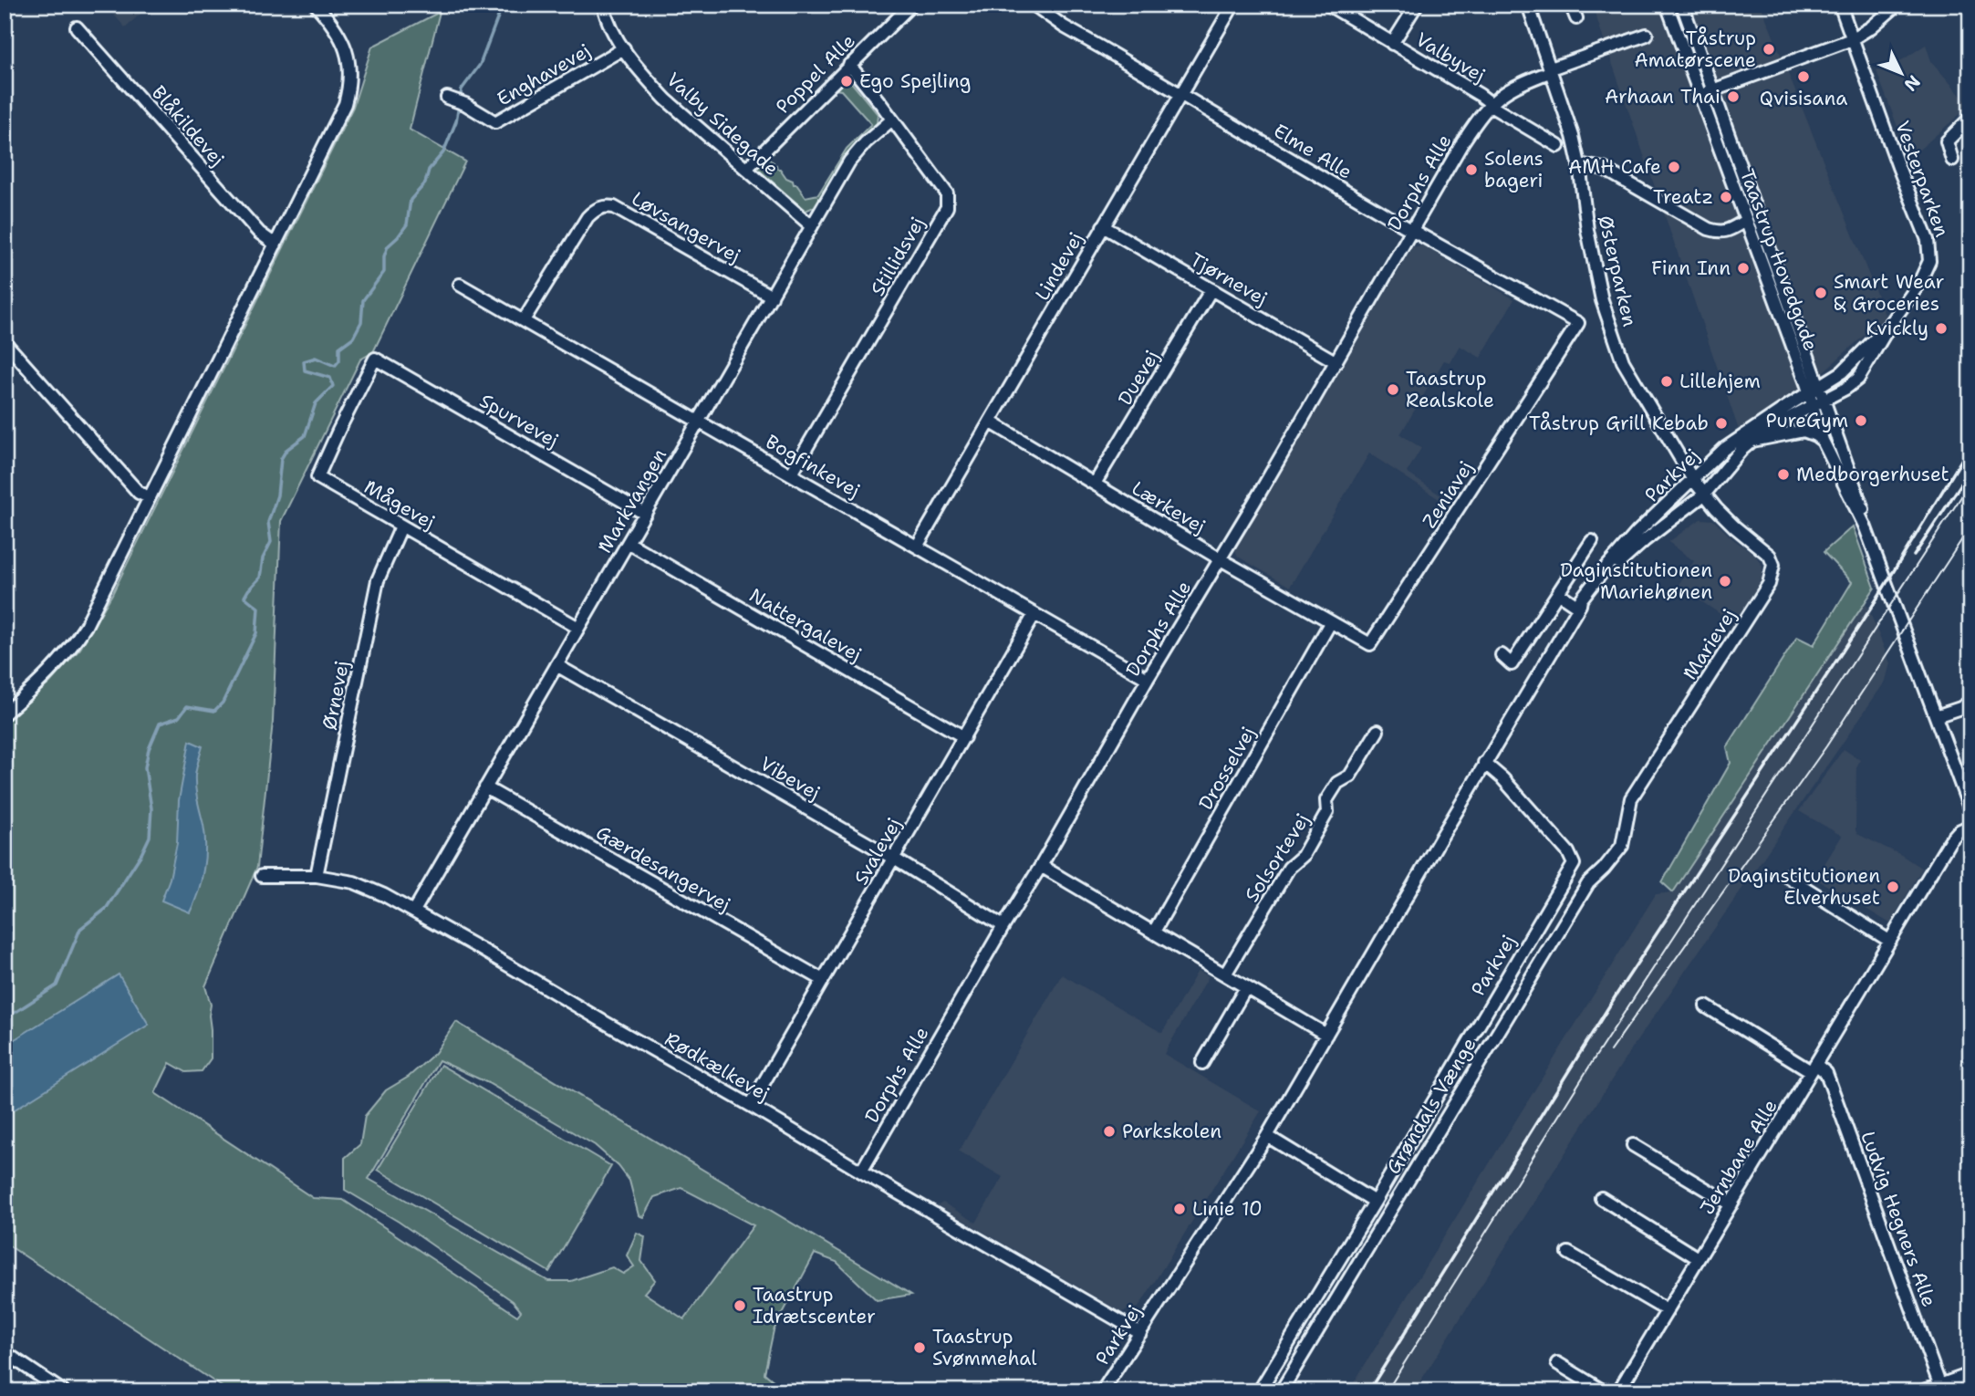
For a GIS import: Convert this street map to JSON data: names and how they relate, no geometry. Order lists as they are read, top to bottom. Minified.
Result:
{"streets":{"street":["Valbyvej","Poppel Alle","Enghavevej","Valby Sidegade","Blåkildevej","Elme Alle","Vesterparken","Dorphs Alle","Løvsangervej","Stillidsvej","Taastrup Hovedgade","Lindevej","Østerparken","Tjørnevej","Duevej","Spurvevej","Bogfinkevej","Parkvej","Zeniavej","Markvangen","Mågevej","Lærkevej","Nattergalevej","Marievej","Ørnevej","Drosselvej","Vibevej","Svalevej","Solsortevej","Gærdesangervej","Rødkælkevej","Grøndals Vænge","Jernbane Alle","Ludvig Hegners Alle"]},"crossings":[["Valbyvej","Dorphs Alle"],["Poppel Alle","Valby Sidegade"],["Poppel Alle","Stillidsvej"],["Enghavevej","Valby Sidegade"],["Valby Sidegade","Markvangen"],["Elme Alle","Dorphs Alle"],["Elme Alle","Lindevej"],["Elme Alle","Zeniavej"],["Vesterparken","Taastrup Hovedgade"],["Vesterparken","Parkvej"],["Dorphs Alle","Østerparken"],["Dorphs Alle","Tjørnevej"],["Dorphs Alle","Bogfinkevej"],["Dorphs Alle","Lærkevej"],["Dorphs Alle","Vibevej"],["Dorphs Alle","Rødkælkevej"],["Løvsangervej","Bogfinkevej"],["Løvsangervej","Markvangen"],["Stillidsvej","Bogfinkevej"],["Stillidsvej","Markvangen"],["Taastrup Hovedgade","Parkvej"],["Lindevej","Tjørnevej"],["Lindevej","Bogfinkevej"],["Lindevej","Lærkevej"],["Østerparken","Parkvej"],["Østerparken","Marievej"],["Tjørnevej","Duevej"],["Duevej","Lærkevej"],["Spurvevej","Markvangen"],["Spurvevej","Mågevej"],["Bogfinkevej","Markvangen"],["Bogfinkevej","Svalevej"],["Parkvej","Marievej"],["Parkvej","Rødkælkevej"],["Zeniavej","Lærkevej"],["Zeniavej","Drosselvej"],["Markvangen","Mågevej"],["Markvangen","Nattergalevej"],["Markvangen","Vibevej"],["Markvangen","Gærdesangervej"],["Markvangen","Rødkælkevej"],["Mågevej","Ørnevej"],["Lærkevej","Drosselvej"],["Nattergalevej","Svalevej"],["Marievej","Grøndals Vænge"],["Ørnevej","Rødkælkevej"],["Vibevej","Svalevej"],["Svalevej","Gærdesangervej"],["Svalevej","Rødkælkevej"],["Jernbane Alle","Ludvig Hegners Alle"]],"places":["Tåstrup Amatørscene","Qvisisana","Ego Spejling","Arhaan Thai","AMH Cafe","Solens bageri","Treatz","Finn Inn","Smart Wear & Groceries","Kvickly","Lillehjem","Taastrup Realskole","PureGym","Tåstrup Grill Kebab","Medborgerhuset","Daginstitutionen Mariehønen","Daginstitutionen Elverhuset","Parkskolen","Linie 10","Taastrup Idrætscenter","Taastrup Svømmehal"],"north":"bottom right"}
